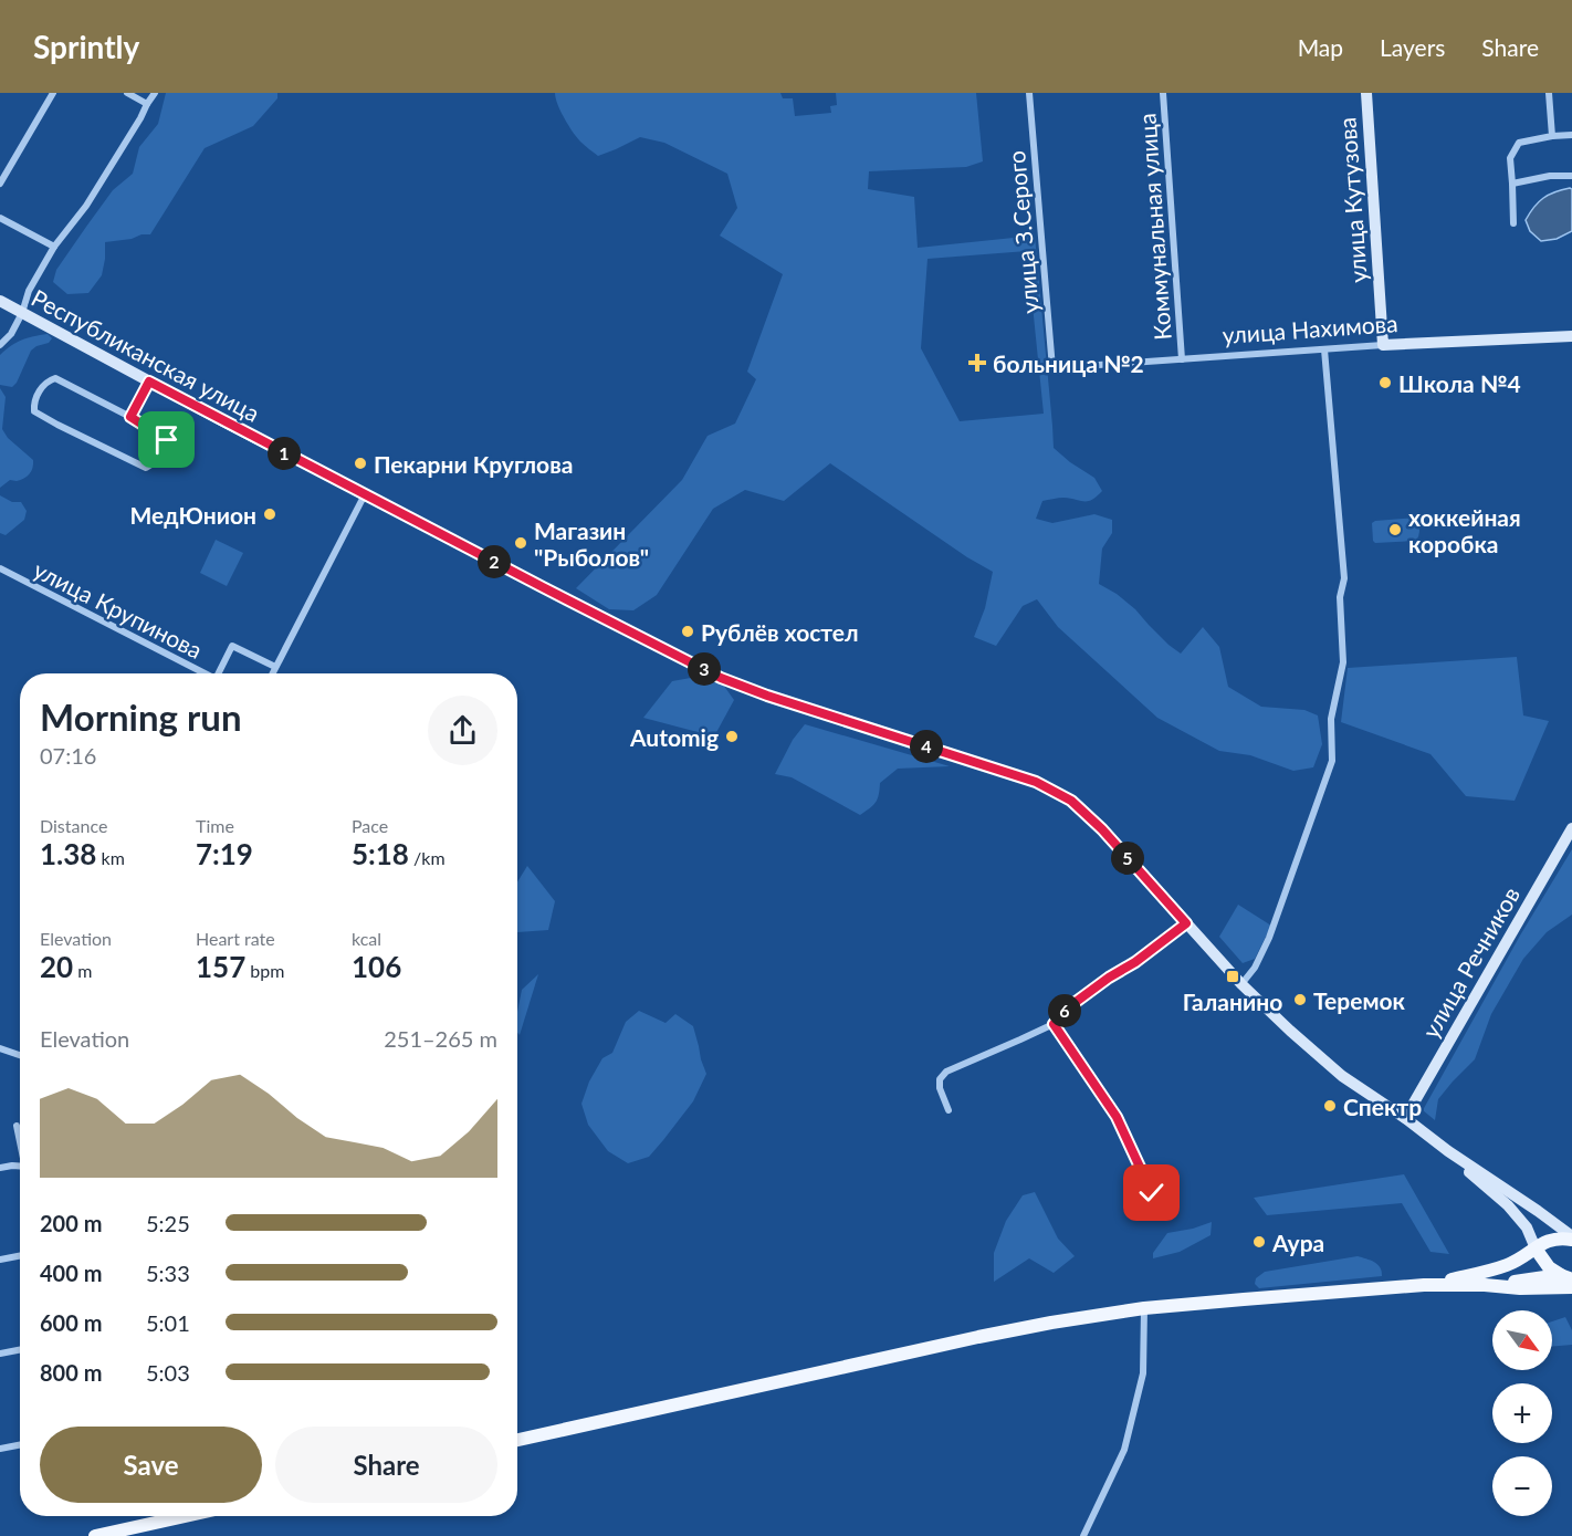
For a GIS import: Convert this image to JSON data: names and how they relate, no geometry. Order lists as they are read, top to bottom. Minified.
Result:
{"streets":{"street":["улица Кутузова","Коммунальная улица","улица З.Серого","улица Нахимова","Республиканская улица","улица Крупинова","улица Речников"]},"crossings":[["улица Кутузова","улица Нахимова"],["Коммунальная улица","улица Нахимова"],["улица З.Серого","улица Нахимова"],["Республиканская улица","улица Речников"]],"places":{"health":["больница №2"],"other":["Школа №4","Пекарни Круглова","МедЮнион","хоккейная коробка","Магазин \"Рыболов\"","Рублёв хостел","Automig","Теремок","Спектр","Аура"],"transit":["Галанино"]},"north":"bottom right","page":{"header":"Sprintly","nav":["Map","Layers","Share"],"pins":["1","2","3","4","5","6"],"heading":["Morning run","07:16"],"stats":[["Distance","1.38 km"],["Time","7:19"],["Pace","5:18 /km"],["Elevation","20 m"],["Heart rate","157 bpm"],["kcal","106"]],"chart":["Elevation","251–265 m"],"list":[{"name":"200 m","note":"5:25"},{"name":"400 m","note":"5:33"},{"name":"600 m","note":"5:01"},{"name":"800 m","note":"5:03"}],"map_buttons":["+","−"],"buttons":["Save","Share"]}}
